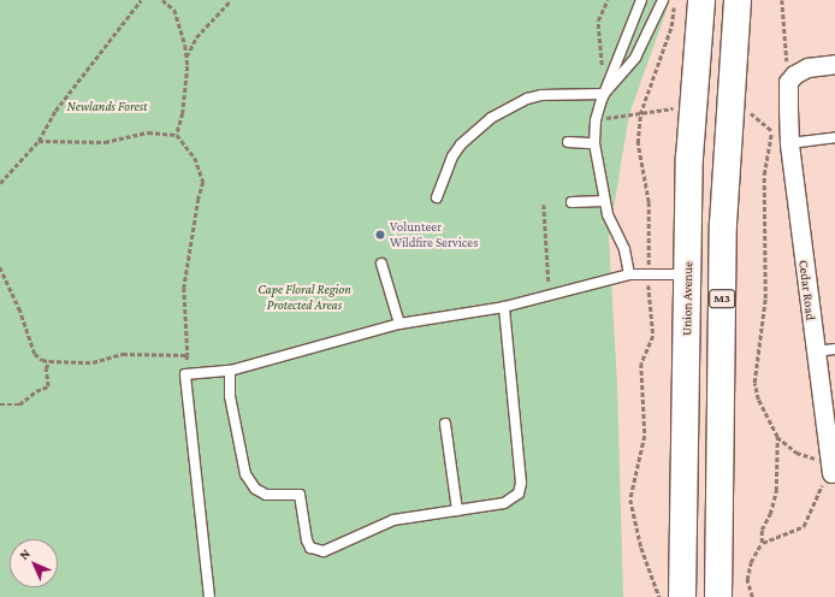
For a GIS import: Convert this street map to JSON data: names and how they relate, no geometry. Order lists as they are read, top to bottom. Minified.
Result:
{"streets":{"highway":["Union Avenue","M3"],"street":["Cedar Road"]},"parks":["Newlands Forest","Cape Floral Region Protected Areas"],"places":["Volunteer Wildfire Services"],"north":"top left"}
